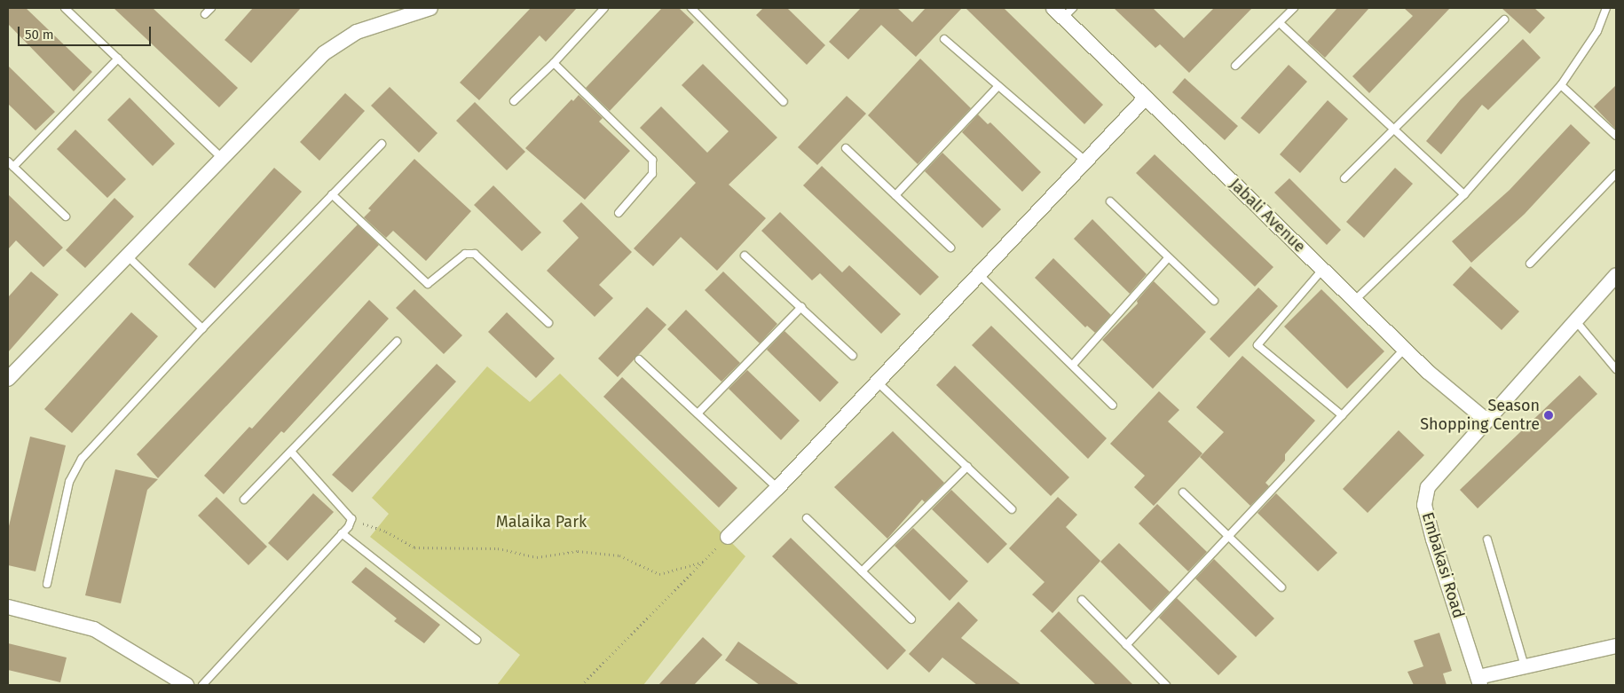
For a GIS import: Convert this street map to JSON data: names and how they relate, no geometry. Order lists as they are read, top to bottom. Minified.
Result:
{"streets":{"street":["Jabali Avenue","Embakasi Road"]},"crossings":[["Jabali Avenue","Embakasi Road"]],"parks":["Malaika Park"],"places":["Season Shopping Centre"],"scale_bar":"50 m"}
